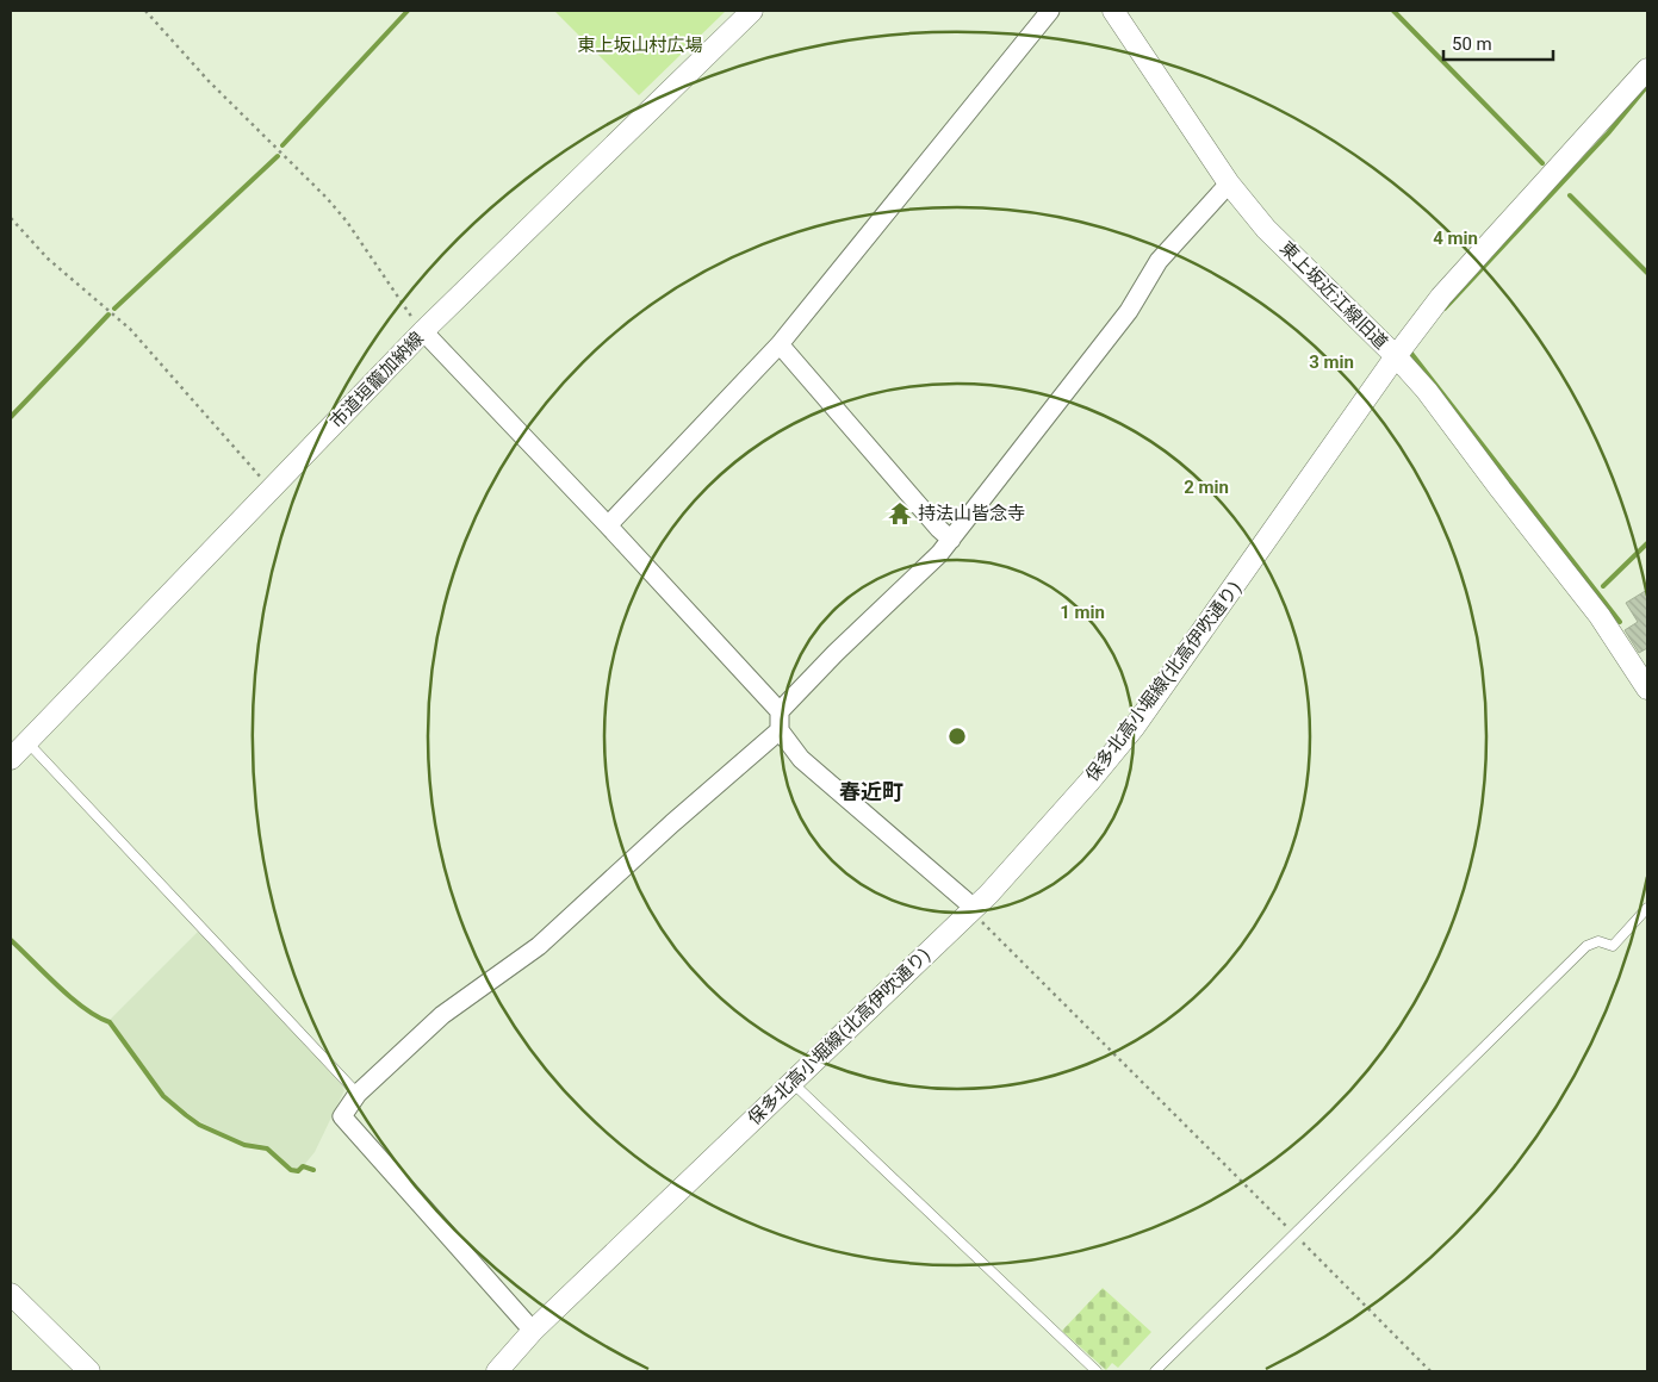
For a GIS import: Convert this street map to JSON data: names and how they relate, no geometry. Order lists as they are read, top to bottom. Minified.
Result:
{"streets":{"street":["東上坂近江線旧道","市道垣籠加納線","保多北高小堀線(北高伊吹通り)"]},"crossings":[["東上坂近江線旧道","保多北高小堀線(北高伊吹通り)"]],"districts":["春近町"],"parks":["東上坂山村広場"],"places":{"temple":["持法山皆念寺"]},"scale_bar":"50 m","rings":["4 min","3 min","2 min","1 min"]}
